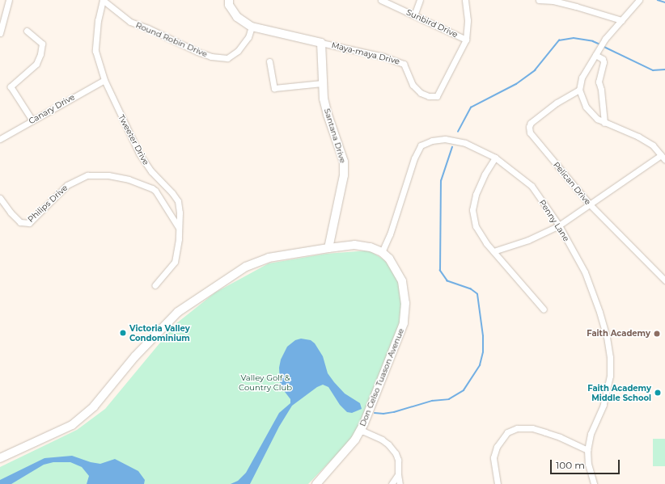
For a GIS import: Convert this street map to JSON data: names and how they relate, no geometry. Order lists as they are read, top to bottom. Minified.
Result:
{"streets":{"street":["Sunbird Drive","Round Robin Drive","Maya-maya Drive","Canary Drive","Santana Drive","Tweeter Drive","Pelican Drive","Philips Drive","Penny Lane","Don Celso Tuason Avenue"]},"crossings":[["Sunbird Drive","Maya-maya Drive"],["Round Robin Drive","Maya-maya Drive"],["Round Robin Drive","Tweeter Drive"],["Maya-maya Drive","Santana Drive"],["Canary Drive","Tweeter Drive"],["Santana Drive","Don Celso Tuason Avenue"],["Tweeter Drive","Philips Drive"],["Penny Lane","Don Celso Tuason Avenue"]],"parks":["Valley Golf & Country Club"],"places":["Victoria Valley Condominium","Faith Academy","Faith Academy Middle School"],"scale_bar":"100 m"}
